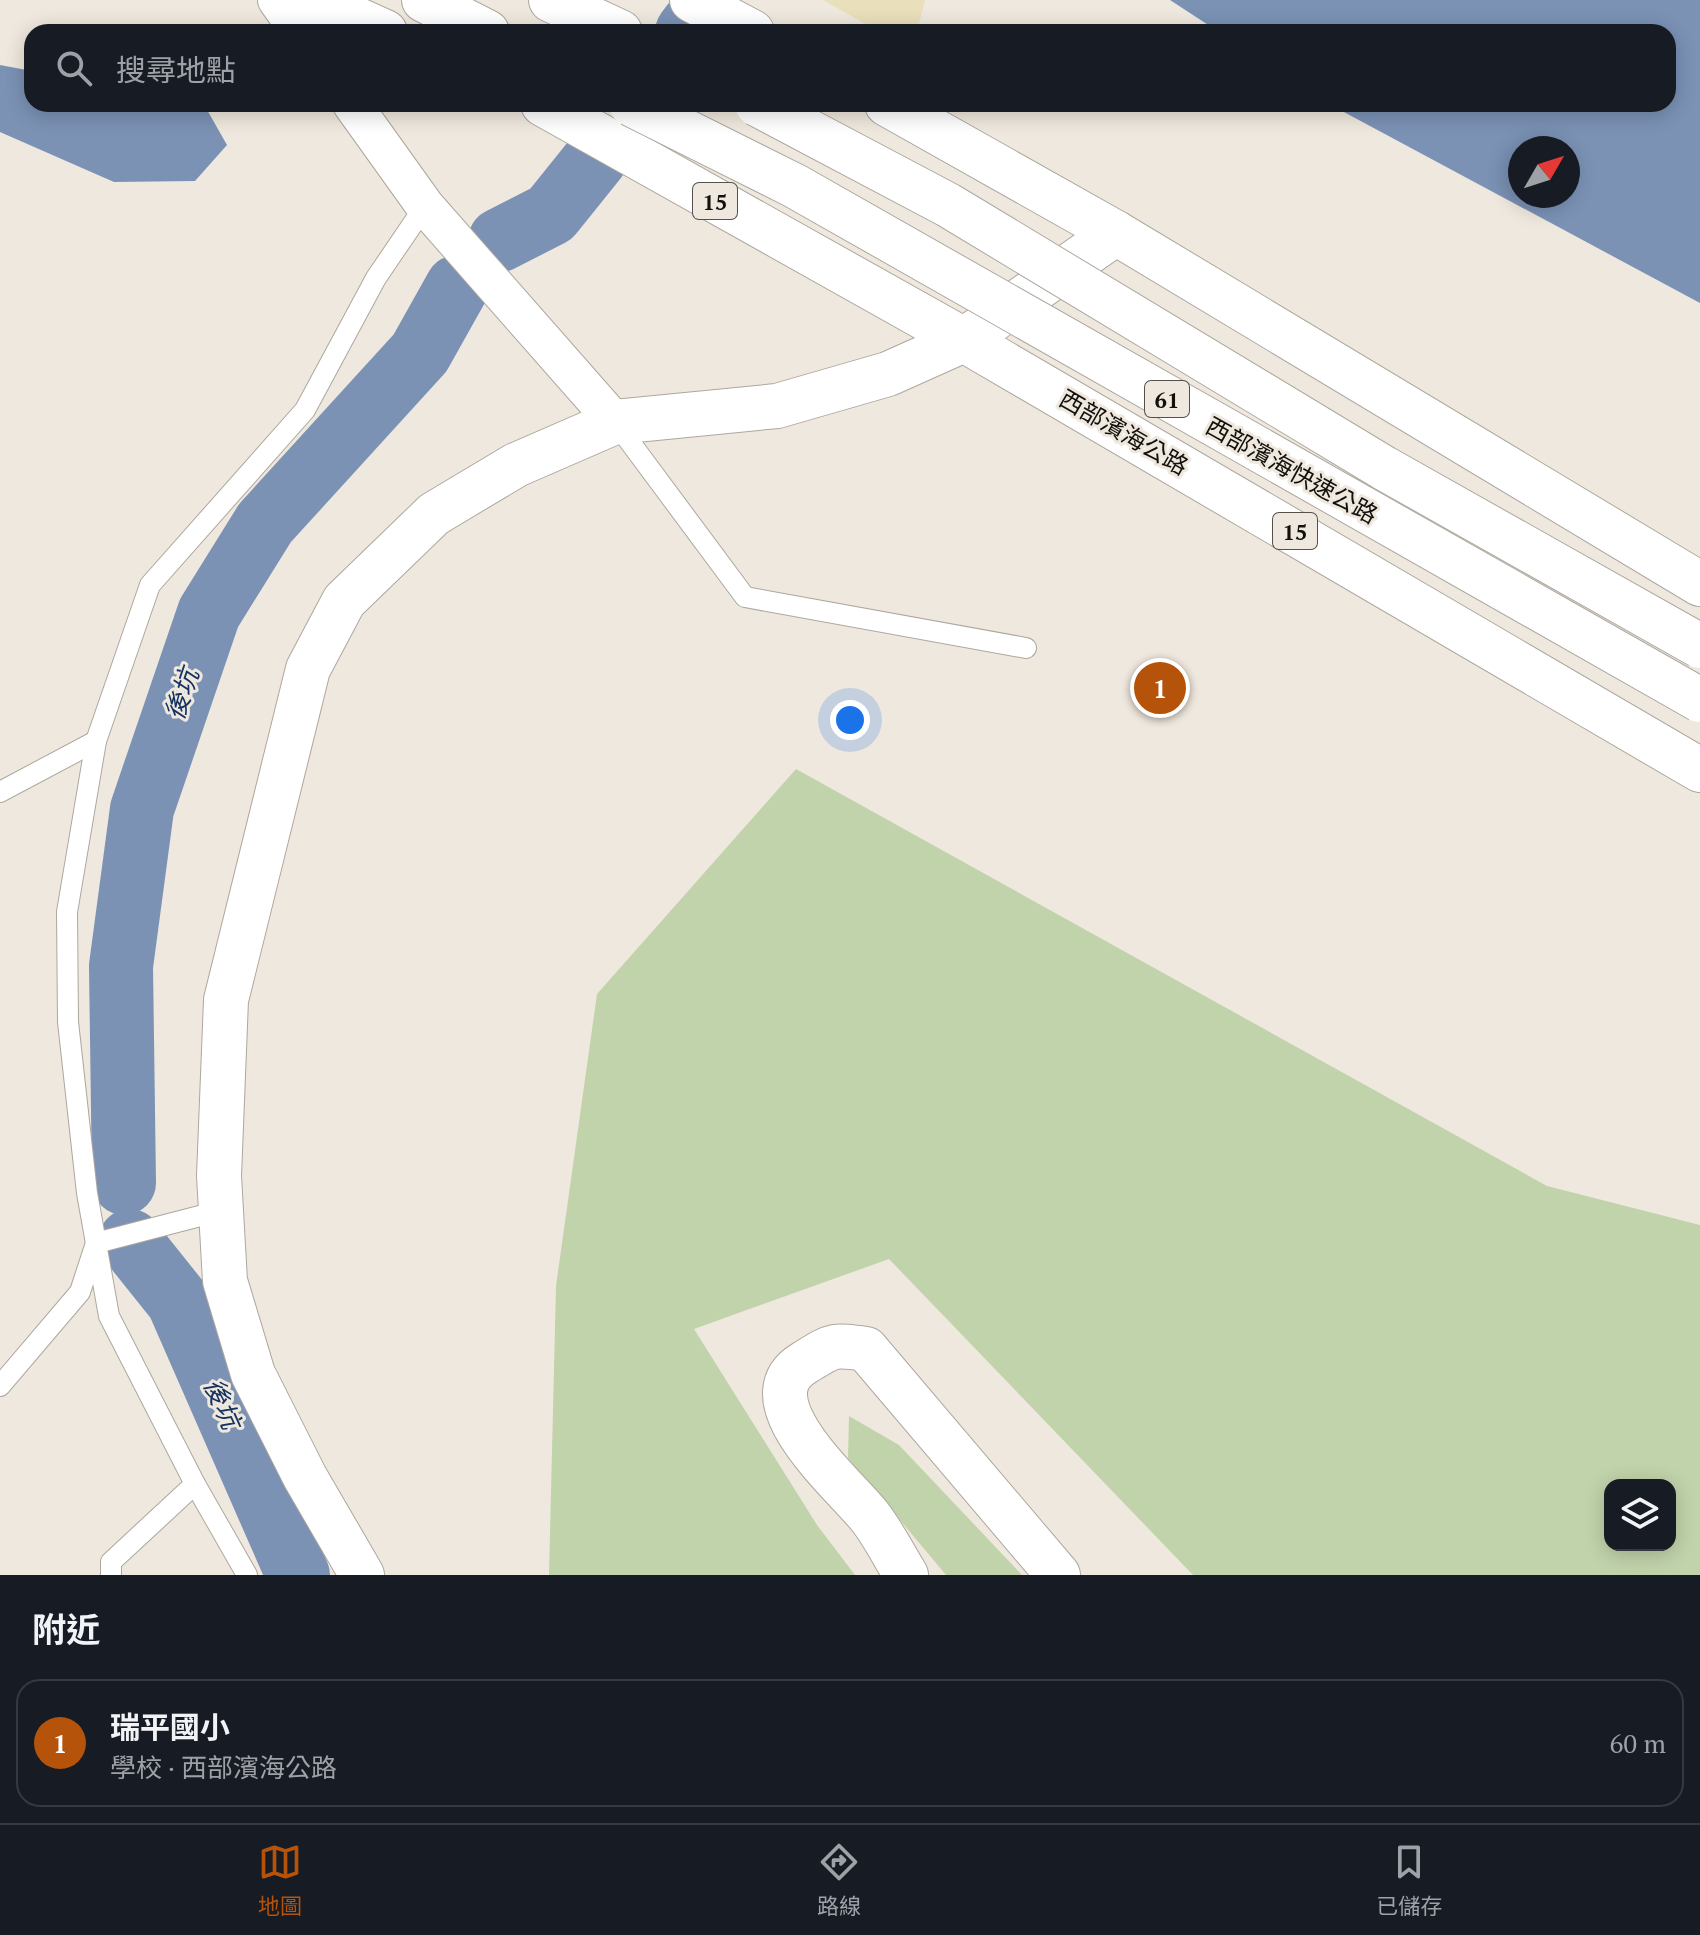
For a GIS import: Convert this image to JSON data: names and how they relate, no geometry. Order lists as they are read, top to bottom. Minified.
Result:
{"streets":{"main road":["15","61","西部濱海公路","西部濱海快速公路"]},"water":["後坑"],"north":"top right","page":{"search":"搜尋地點","pins":"1","heading":"附近","list":[{"mark":"1","name":"瑞平國小","note":"學校 · 西部濱海公路","value":"60 m"}],"nav":["地圖","路線","已儲存"]}}
